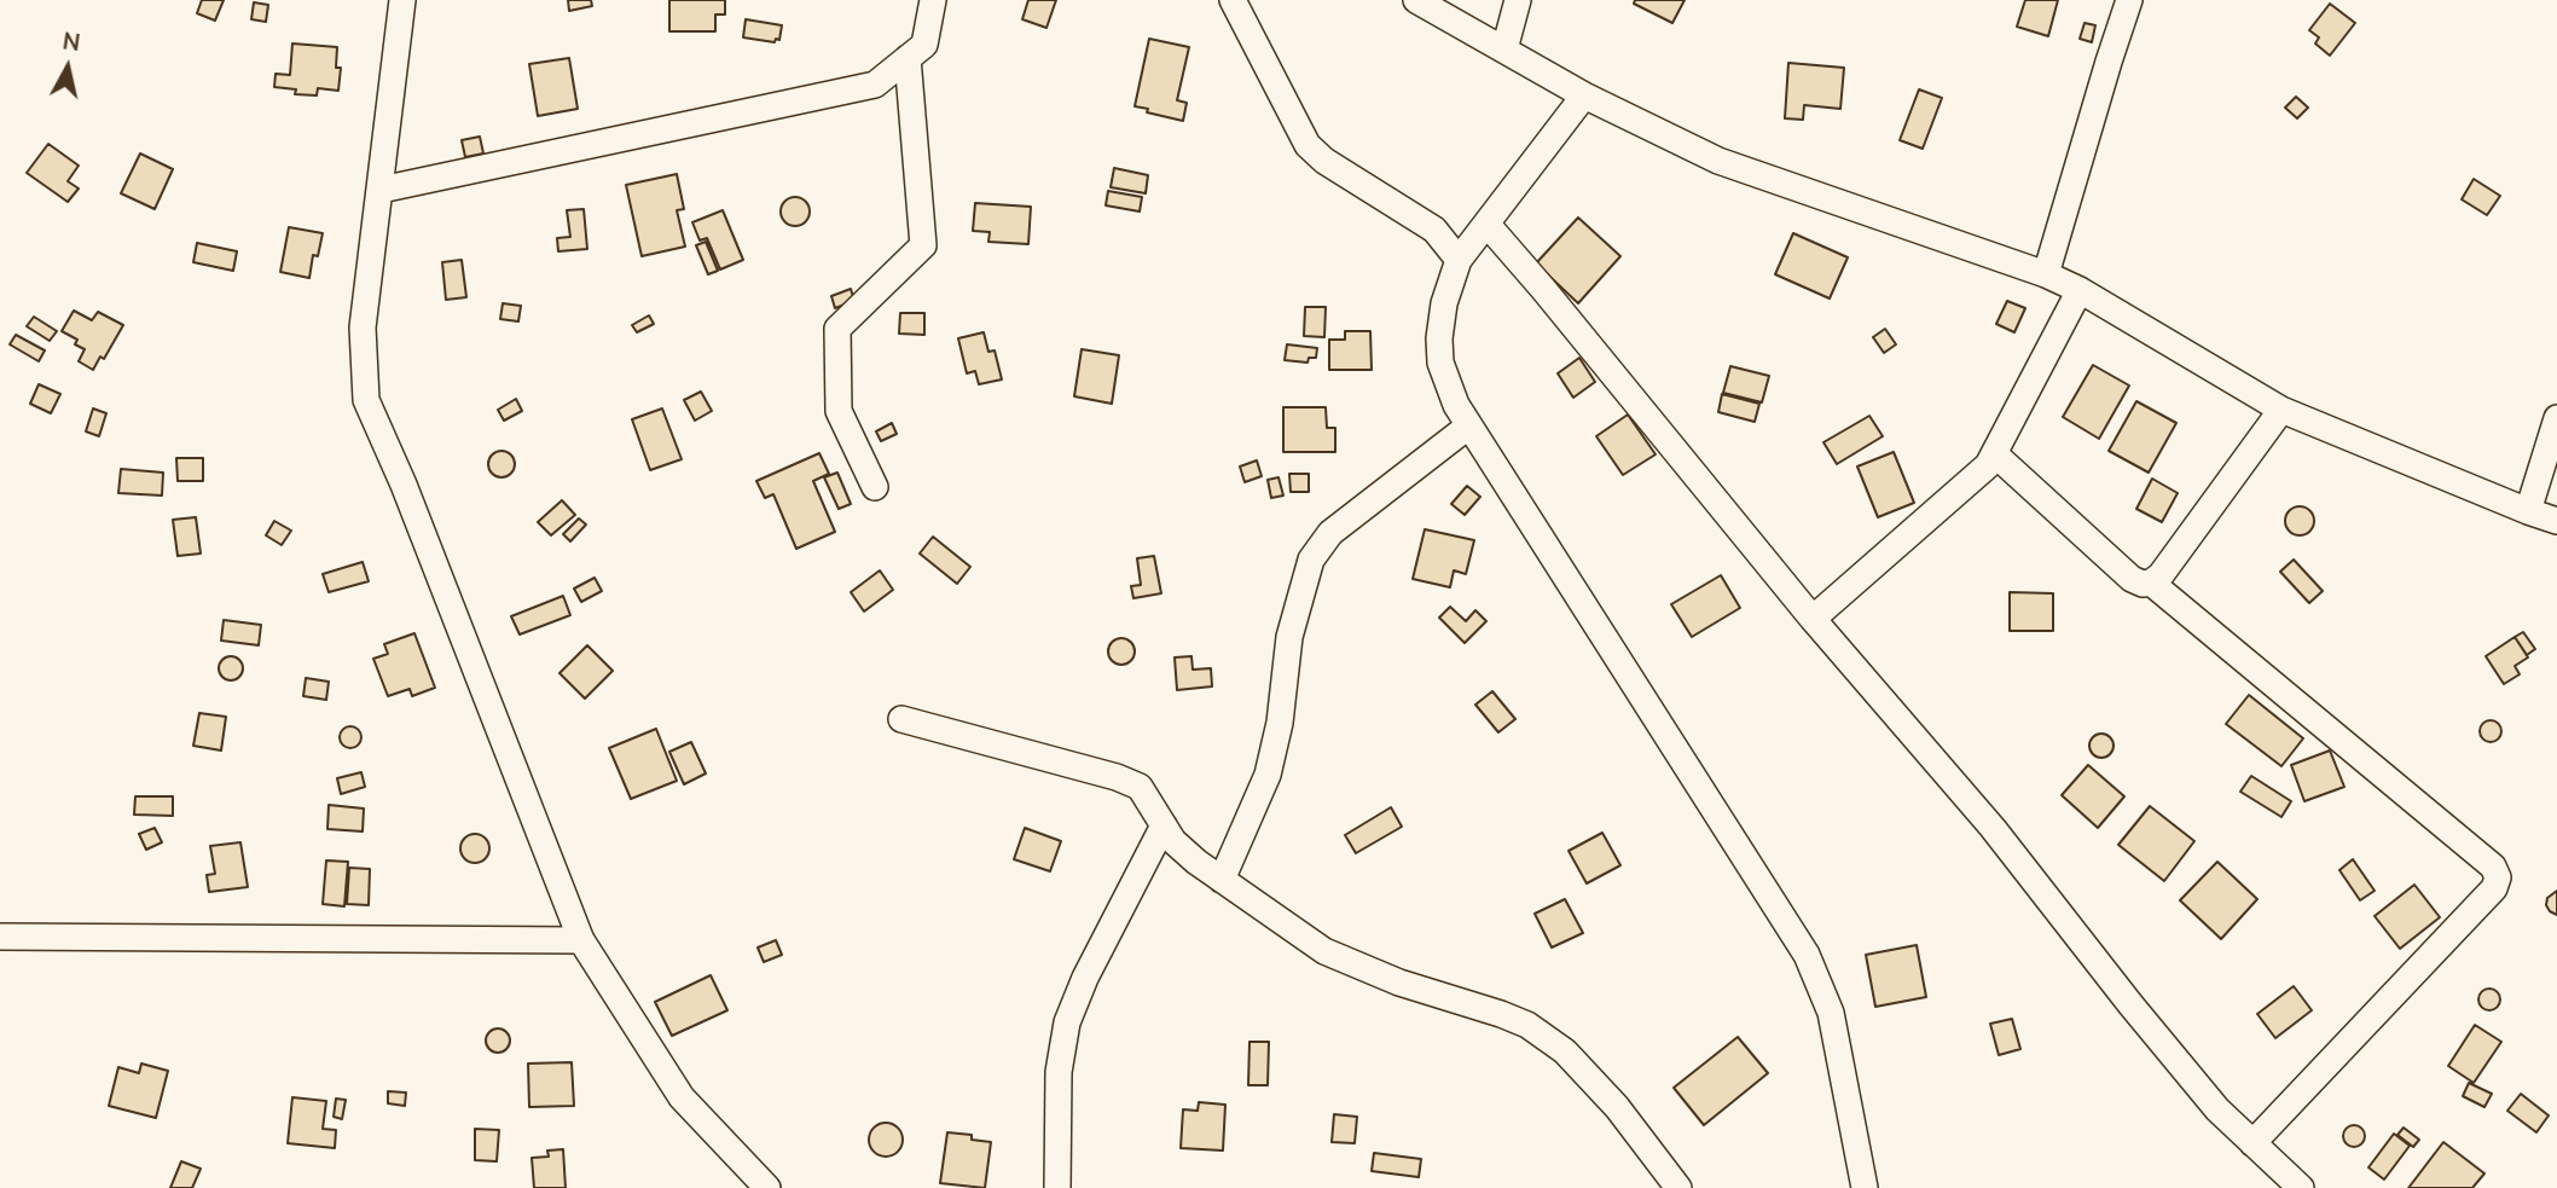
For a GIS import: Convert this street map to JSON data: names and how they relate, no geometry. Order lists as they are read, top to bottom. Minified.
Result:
{"north":"top"}
